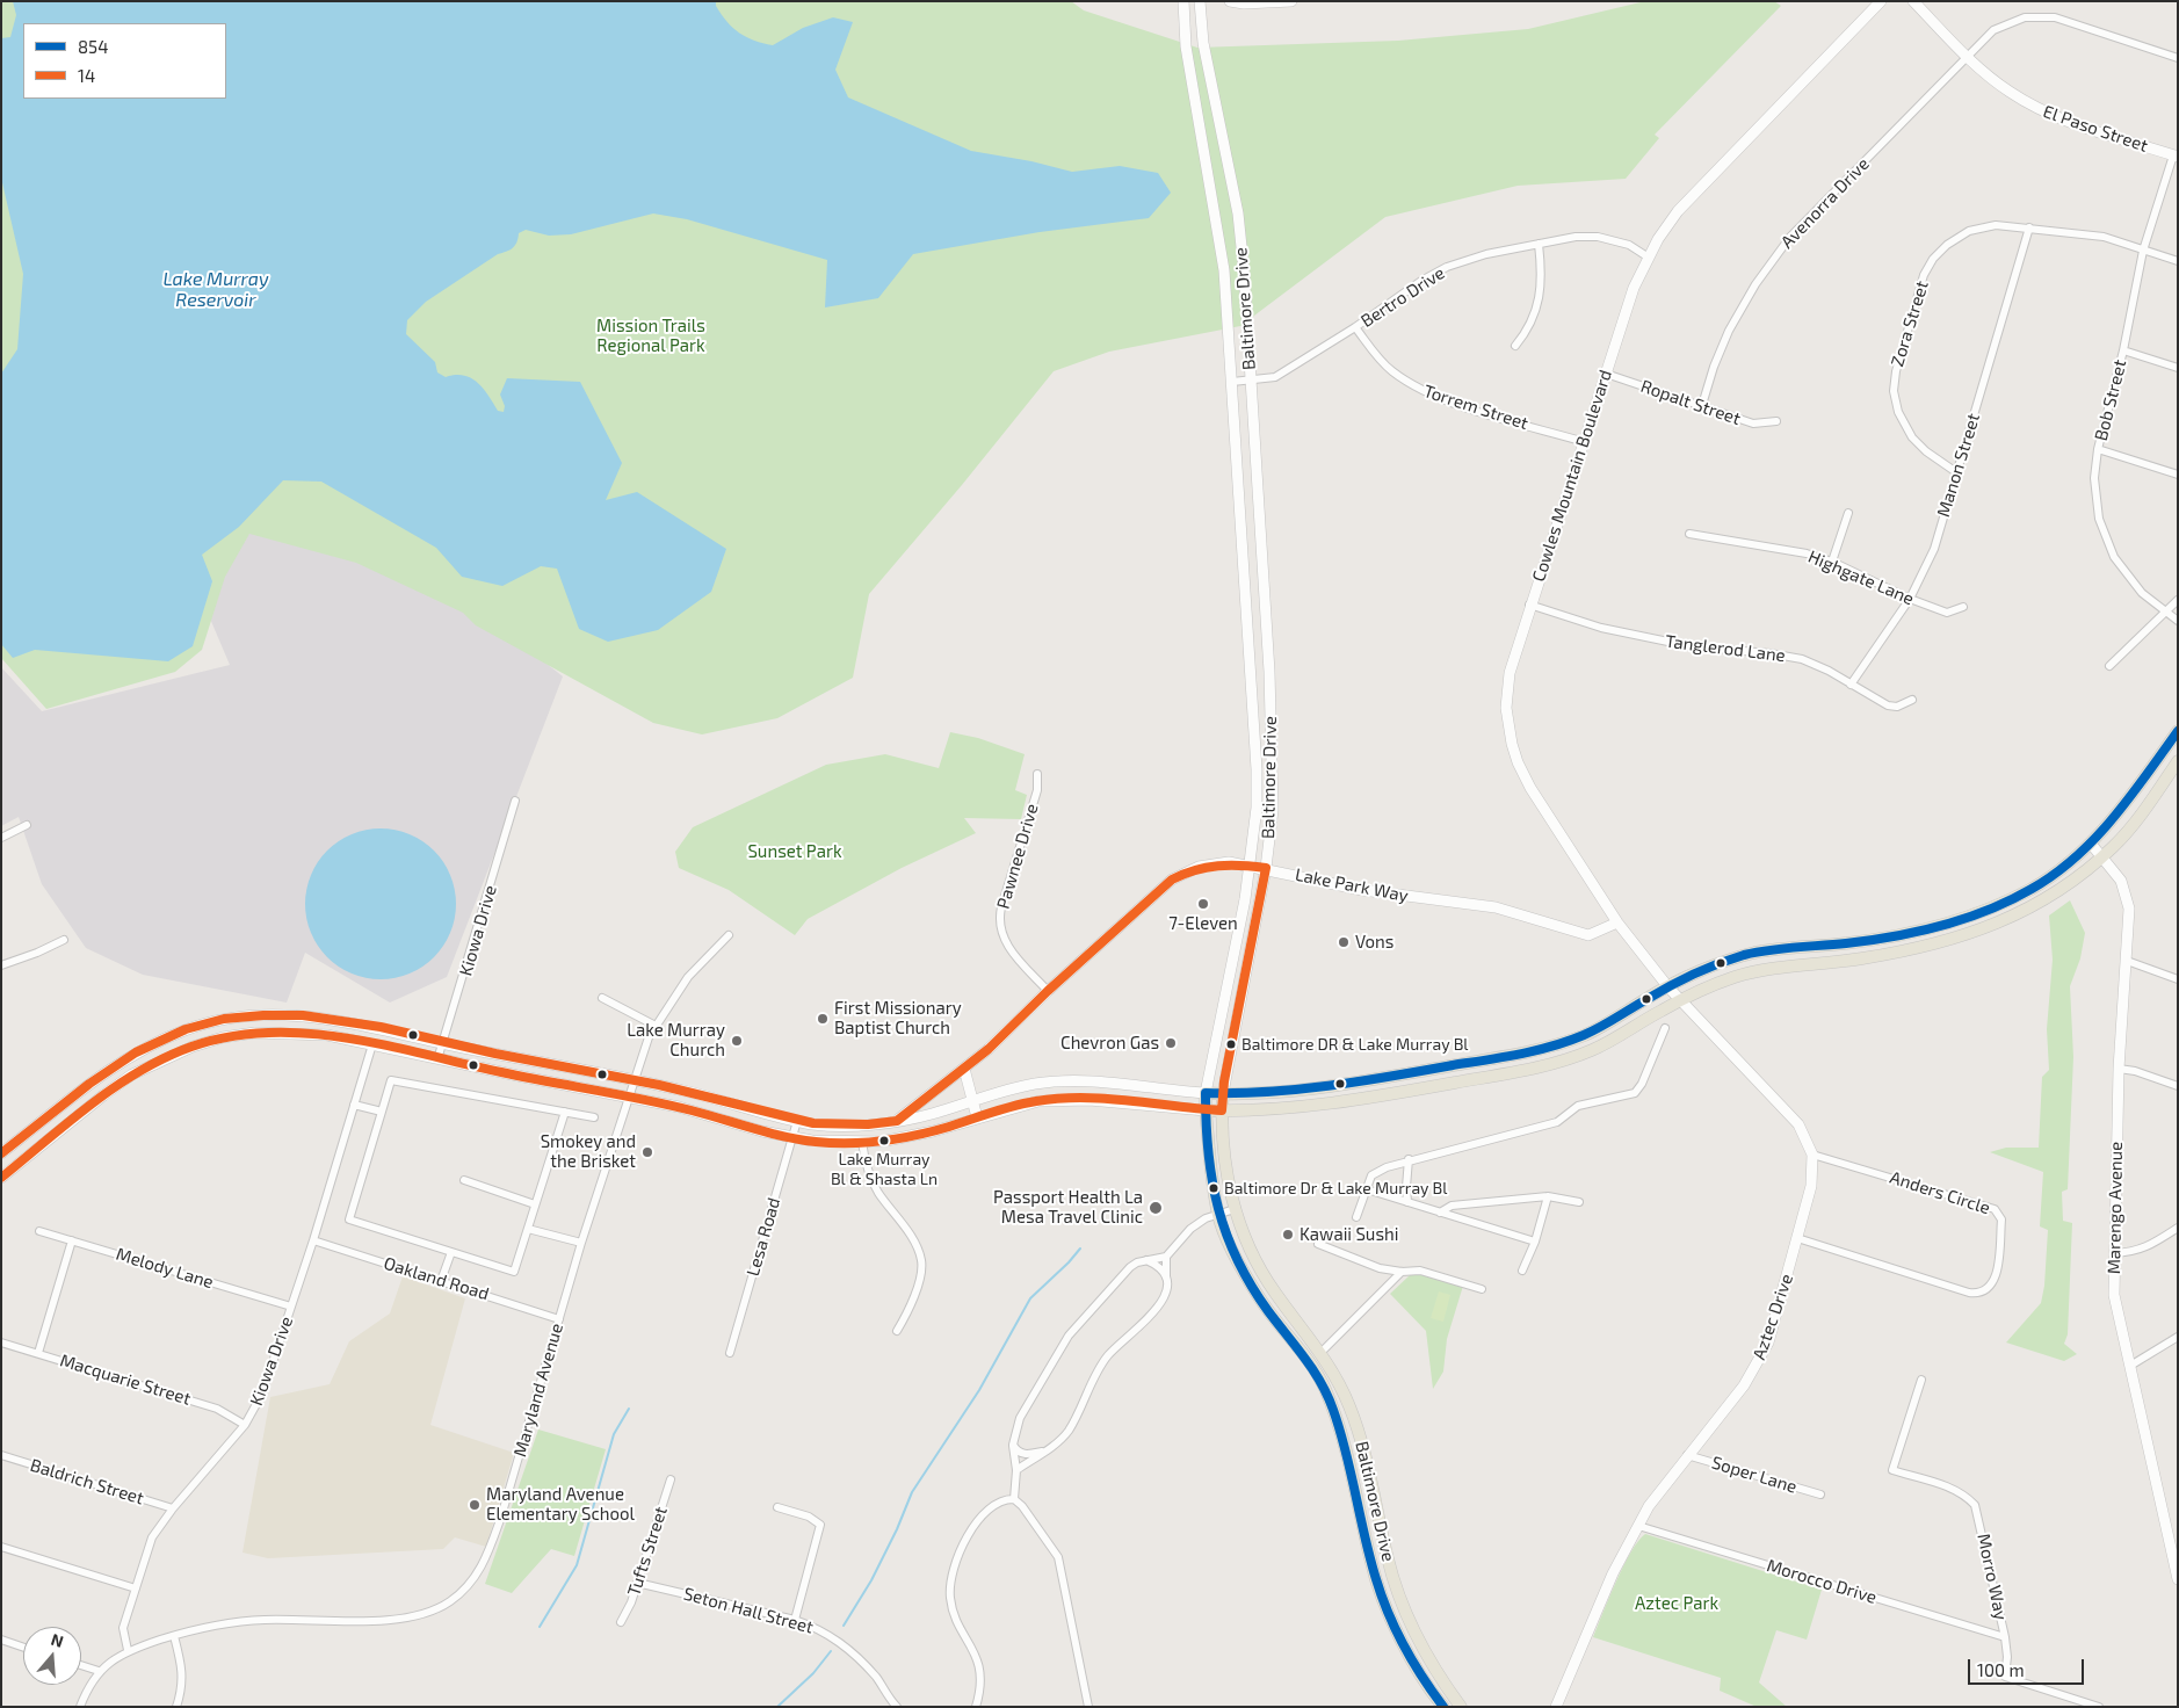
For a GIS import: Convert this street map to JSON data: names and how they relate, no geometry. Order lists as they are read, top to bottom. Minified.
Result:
{"streets":{"main road":["El Paso Street","Baltimore Drive","Cowles Mountain Boulevard","Lake Park Way","Marengo Avenue","Aztec Drive"],"street":["Avenorra Drive","Bertro Drive","Zora Street","Bob Street","Ropalt Street","Torrem Street","Manon Street","Highgate Lane","Tanglerod Lane","Pawnee Drive","Kiowa Drive","Anders Circle","Lesa Road","Melody Lane","Oakland Road","Macquarie Street","Maryland Avenue","Soper Lane","Baldrich Street","Tufts Street","Morro Way","Morocco Drive","Seton Hall Street"]},"crossings":[["El Paso Street","Avenorra Drive"],["El Paso Street","Bob Street"],["Avenorra Drive","Ropalt Street"],["Bertro Drive","Baltimore Drive"],["Bertro Drive","Torrem Street"],["Bertro Drive","Cowles Mountain Boulevard"],["Baltimore Drive","Lake Park Way"],["Zora Street","Bob Street"],["Zora Street","Manon Street"],["Ropalt Street","Cowles Mountain Boulevard"],["Torrem Street","Cowles Mountain Boulevard"],["Manon Street","Highgate Lane"],["Manon Street","Tanglerod Lane"],["Cowles Mountain Boulevard","Tanglerod Lane"],["Cowles Mountain Boulevard","Lake Park Way"],["Cowles Mountain Boulevard","Aztec Drive"],["Pawnee Drive","Lake Park Way"],["Kiowa Drive","Melody Lane"],["Kiowa Drive","Oakland Road"],["Kiowa Drive","Macquarie Street"],["Kiowa Drive","Maryland Avenue"],["Kiowa Drive","Baldrich Street"],["Anders Circle","Aztec Drive"],["Oakland Road","Maryland Avenue"],["Aztec Drive","Soper Lane"],["Aztec Drive","Morocco Drive"],["Tufts Street","Seton Hall Street"],["Morro Way","Morocco Drive"]],"water":["Lake Murray Reservoir"],"parks":["Mission Trails Regional Park","Sunset Park","Aztec Park"],"places":["7-Eleven","Vons","First Missionary Baptist Church","Lake Murray Church","Chevron Gas","Baltimore DR & Lake Murray Bl","Lake Murray Bl & Shasta Ln","Smokey and the Brisket","Baltimore Dr & Lake Murray Bl","Passport Health La Mesa Travel Clinic","Kawaii Sushi","Maryland Avenue Elementary School"],"lines":["transit line 854","transit line 14"],"legend":["854","14"],"scale_bar":"100 m","north":"top"}
